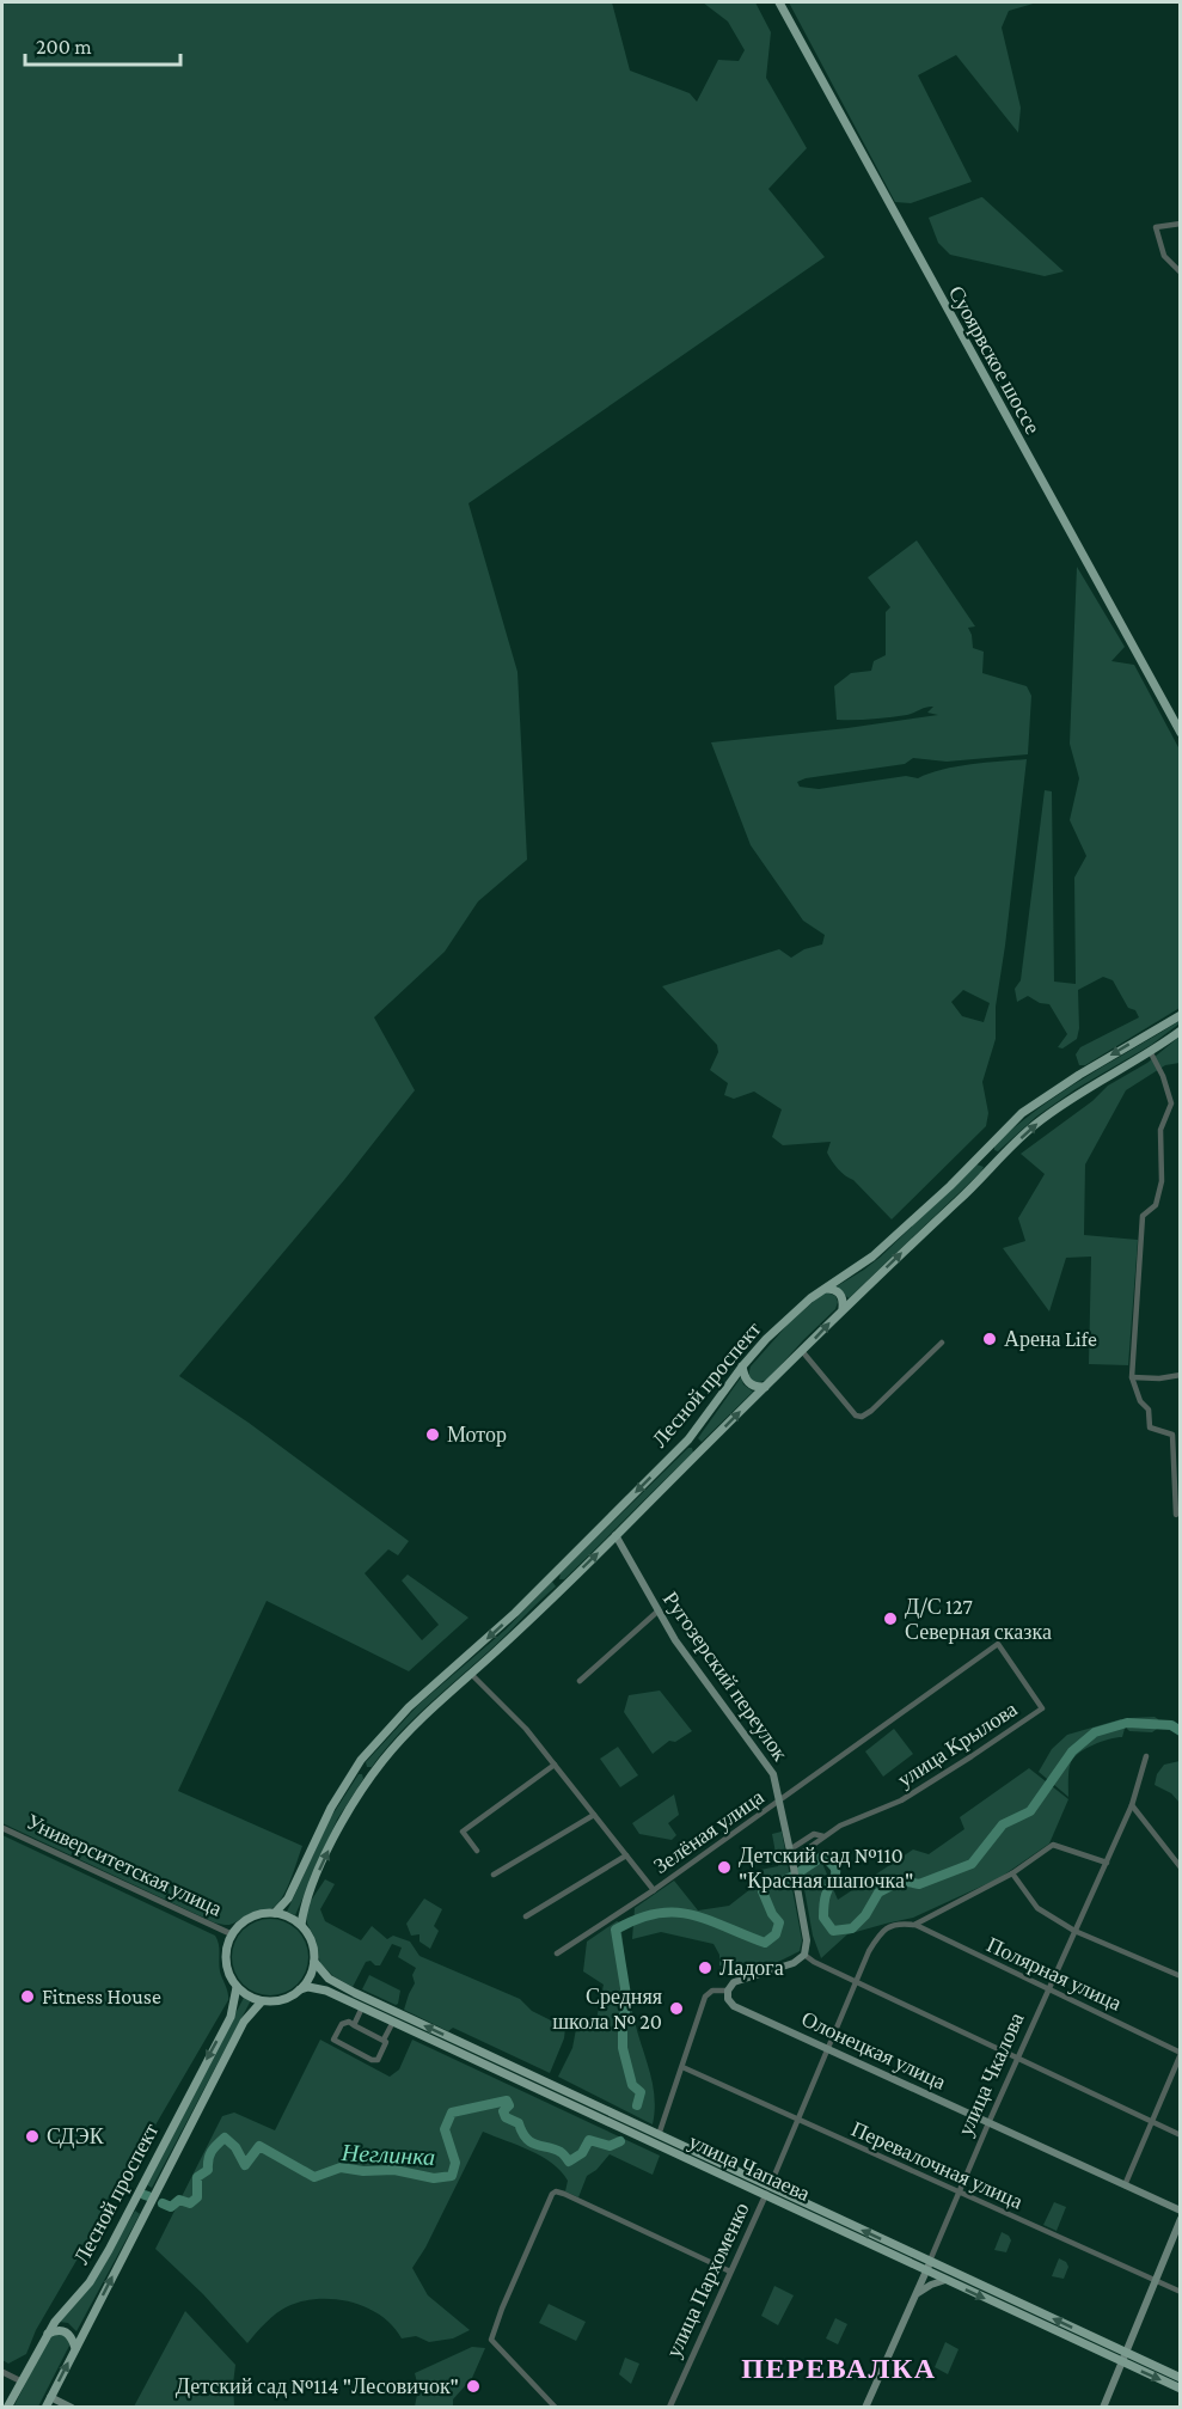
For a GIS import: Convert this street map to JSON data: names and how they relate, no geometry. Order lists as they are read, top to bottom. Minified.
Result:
{"streets":{"main road":["Суоярвское шоссе","Лесной проспект","Ругозерский переулок","Олонецкая улица","улица Чкалова","улица Чапаева"],"street":["улица Крылова","Зелёная улица","Университетская улица","Полярная улица","Перевалочная улица","улица Пархоменко"]},"crossings":[["Лесной проспект","Ругозерский переулок"],["Лесной проспект","Университетская улица"],["Лесной проспект","улица Чапаева"],["Ругозерский переулок","улица Крылова"],["Ругозерский переулок","Зелёная улица"],["улица Крылова","Зелёная улица"],["Университетская улица","улица Чапаева"],["Полярная улица","улица Чкалова"],["Полярная улица","улица Пархоменко"],["Олонецкая улица","улица Чкалова"],["Олонецкая улица","улица Пархоменко"],["улица Чкалова","Перевалочная улица"],["улица Чкалова","улица Чапаева"],["Перевалочная улица","улица Пархоменко"],["улица Чапаева","улица Пархоменко"]],"districts":["ПЕРЕВАЛКА"],"water":["Неглинка"],"places":["Арена Life","Мотор","Д/С 127 Северная сказка","Детский сад №110 \"Красная шапочка\"","Ладога","Fitness House","Средняя школа № 20","СДЭК","Детский сад №114 \"Лесовичок\""],"scale_bar":"200 m"}
